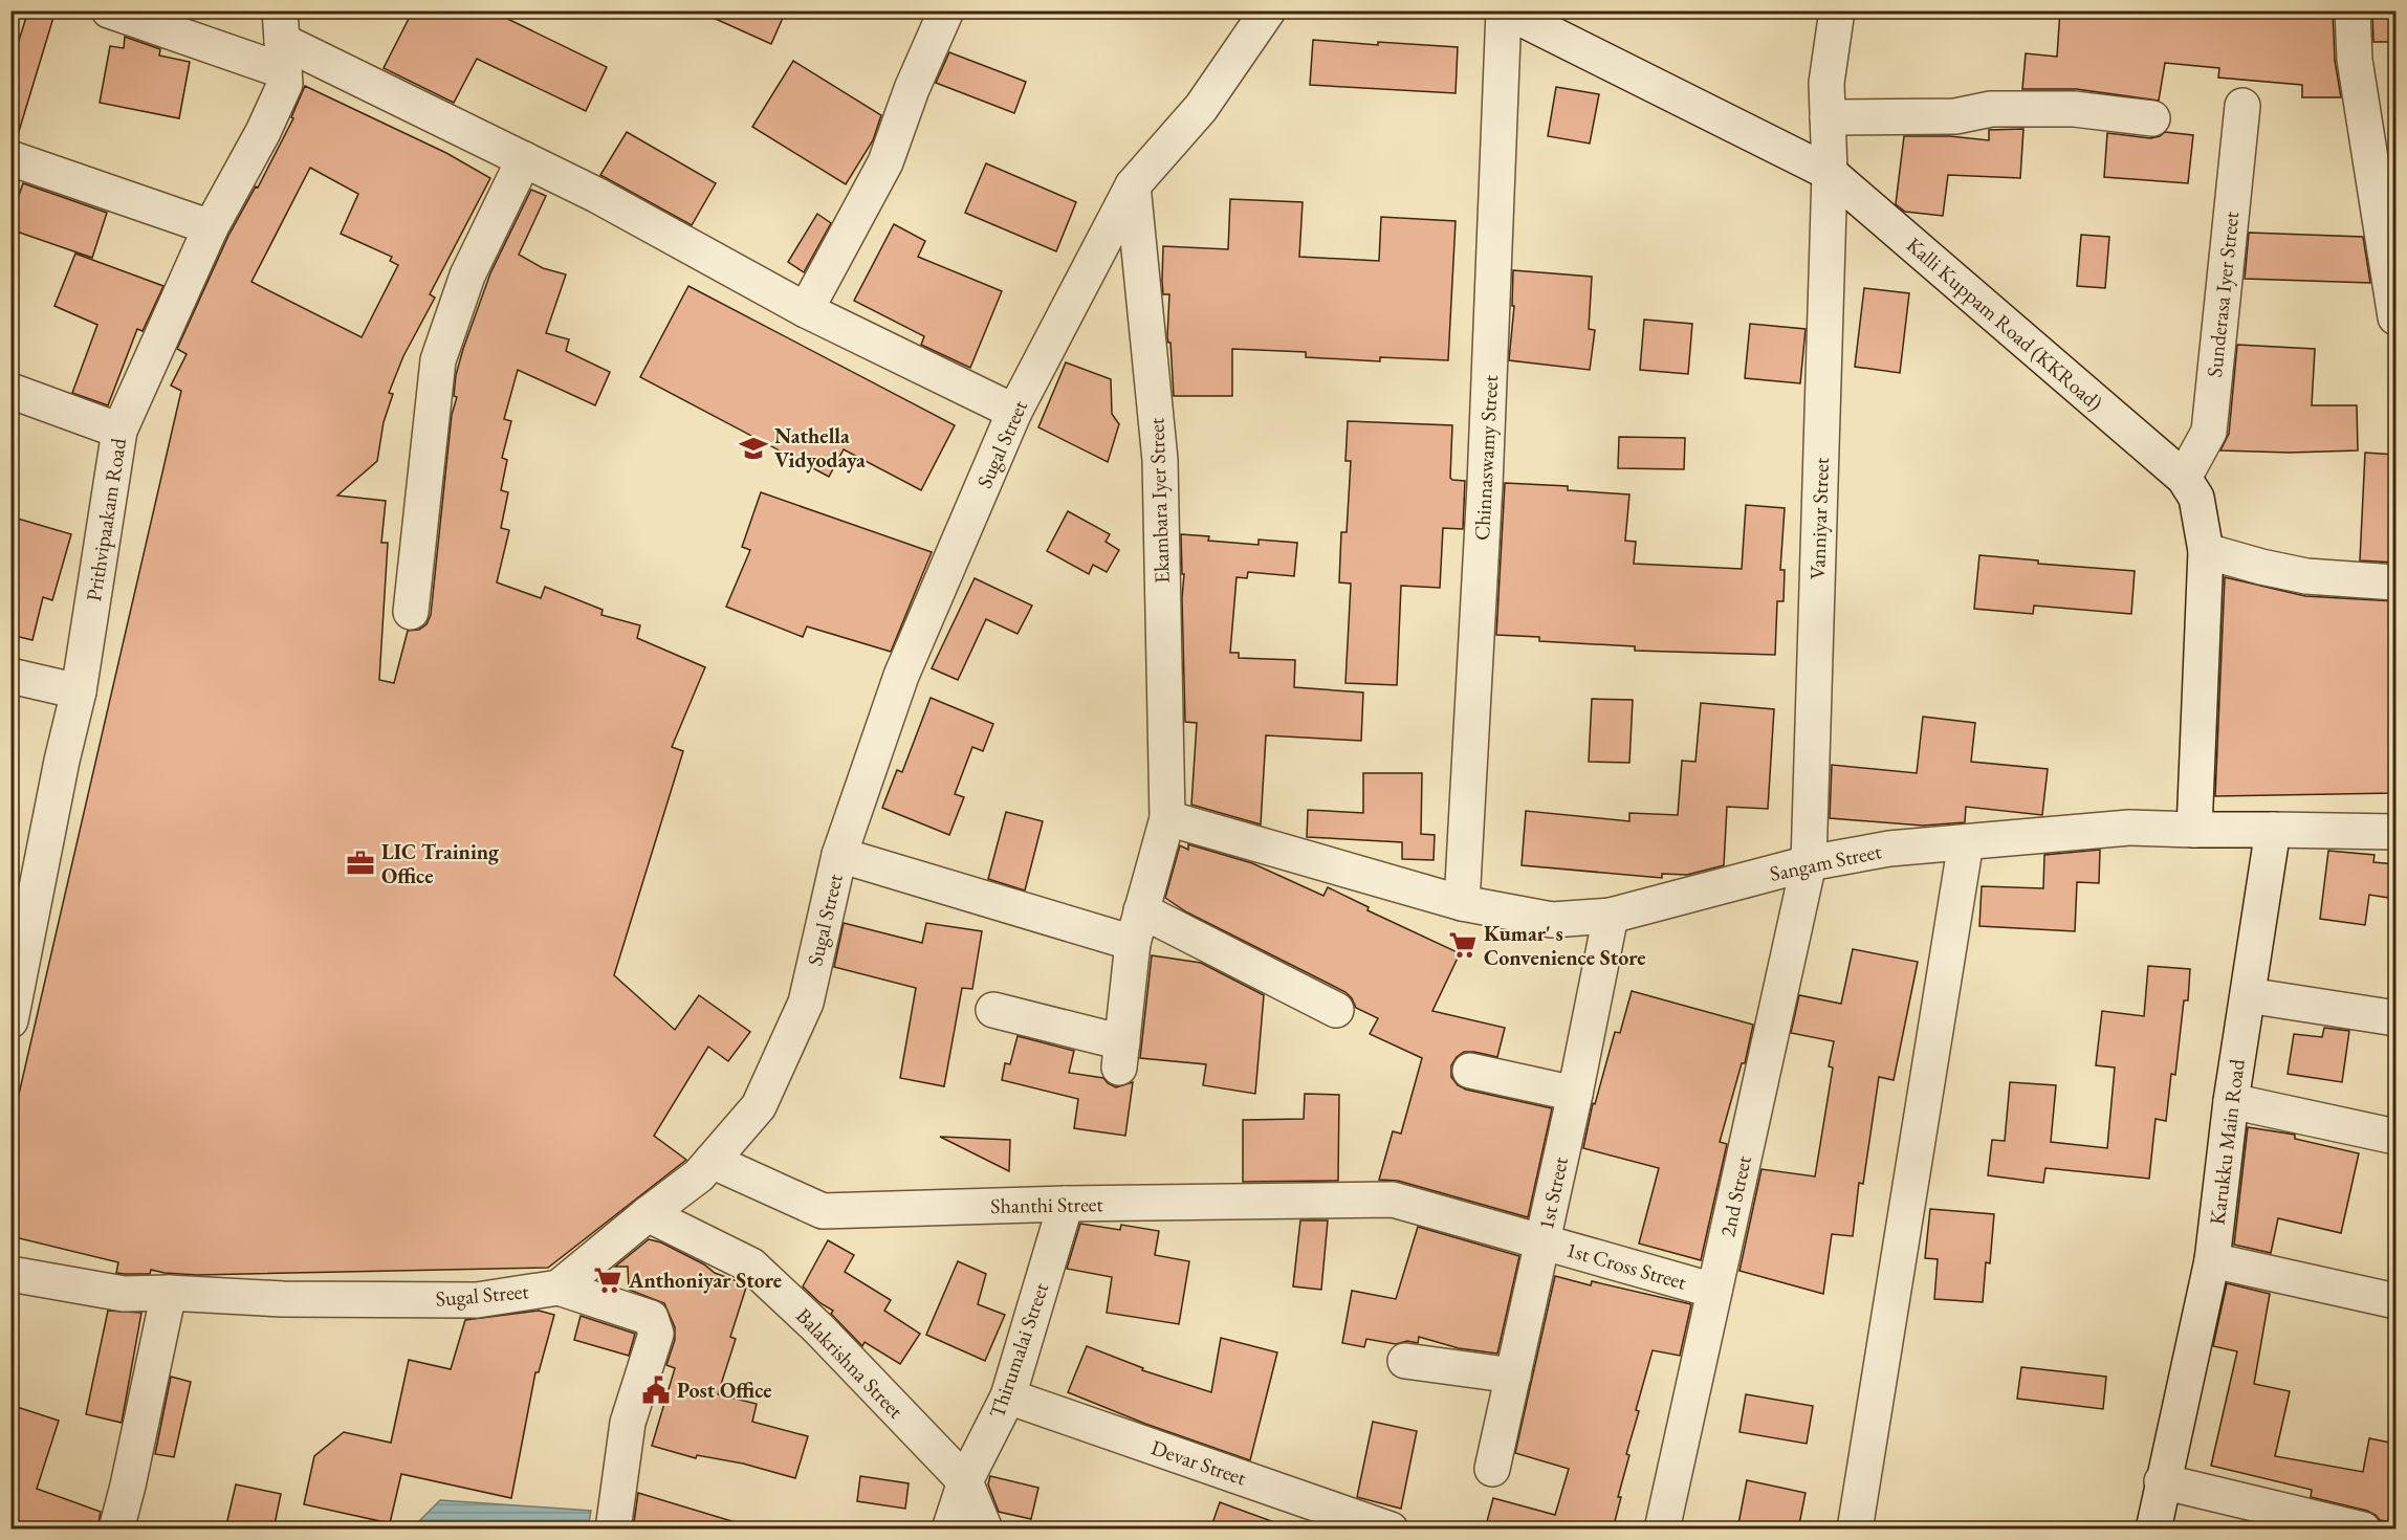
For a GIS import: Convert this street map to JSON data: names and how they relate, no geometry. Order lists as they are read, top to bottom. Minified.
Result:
{"streets":{"street":["Sunderasa Iyer Street","Kalli Kuppam Road (KKRoad)","Sugal Street","Chinnaswamy Street","Ekambara Iyer Street","Vanniyar Street","Prithvipaakam Road","Sangam Street","Karukku Main Road","1st Street","2nd Street","Shanthi Street","1st Cross Street","Thirumalai Street","Balakrishna Street","Devar Street"]},"crossings":[["Sunderasa Iyer Street","Kalli Kuppam Road (KKRoad)"],["Kalli Kuppam Road (KKRoad)","Chinnaswamy Street"],["Kalli Kuppam Road (KKRoad)","Vanniyar Street"],["Kalli Kuppam Road (KKRoad)","Sangam Street"],["Sugal Street","Ekambara Iyer Street"],["Sugal Street","Shanthi Street"],["Sugal Street","Balakrishna Street"],["Chinnaswamy Street","Sangam Street"],["Ekambara Iyer Street","Sangam Street"],["Vanniyar Street","Sangam Street"],["Vanniyar Street","2nd Street"],["Sangam Street","1st Street"],["Sangam Street","2nd Street"],["1st Street","1st Cross Street"],["2nd Street","1st Cross Street"],["Shanthi Street","1st Cross Street"],["Shanthi Street","Thirumalai Street"],["Thirumalai Street","Balakrishna Street"],["Thirumalai Street","Devar Street"]],"places":{"school or university":["Nathella Vidyodaya"],"office":["LIC Training Office"],"supermarket":["Kumar' s Convenience Store","Anthoniyar Store"],"public building":["Post Office"]}}
